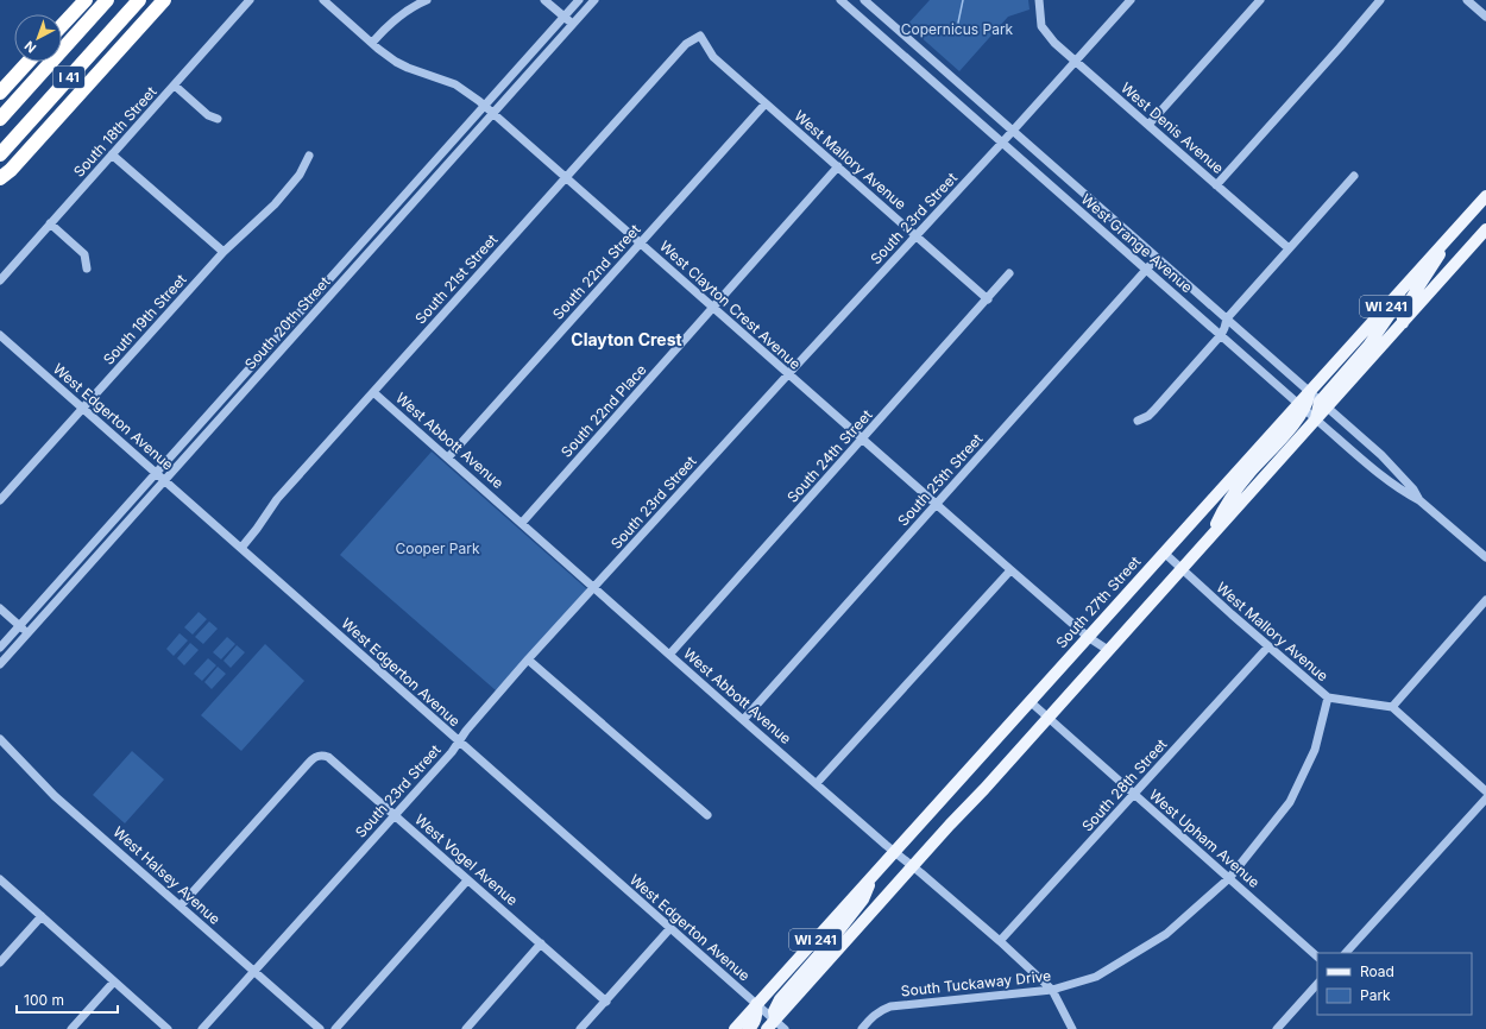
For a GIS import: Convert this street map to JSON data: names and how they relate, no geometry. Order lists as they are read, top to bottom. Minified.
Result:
{"streets":{"highway":["I 41"],"main road":["WI 241","South 27th Street"],"street":["West Denis Avenue","South 18th Street","West Mallory Avenue","South 23rd Street","West Grange Avenue","South 22nd Street","South 21st Street","West Clayton Crest Avenue","South 19th Street","South 20th Street","South 22nd Place","West Edgerton Avenue","West Abbott Avenue","South 24th Street","South 25th Street","South 28th Street","West Upham Avenue","West Vogel Avenue","West Halsey Avenue","South Tuckaway Drive"]},"crossings":[["West Denis Avenue","South 23rd Street"],["West Mallory Avenue","South 23rd Street"],["West Mallory Avenue","South 22nd Street"],["West Mallory Avenue","South 21st Street"],["West Mallory Avenue","WI 241"],["West Mallory Avenue","South 22nd Place"],["West Mallory Avenue","South 24th Street"],["West Mallory Avenue","South 27th Street"],["West Mallory Avenue","South 28th Street"],["West Mallory Avenue","South Tuckaway Drive"],["South 23rd Street","West Grange Avenue"],["South 23rd Street","West Clayton Crest Avenue"],["South 23rd Street","West Edgerton Avenue"],["South 23rd Street","West Abbott Avenue"],["South 23rd Street","West Vogel Avenue"],["South 23rd Street","West Halsey Avenue"],["West Grange Avenue","WI 241"],["West Grange Avenue","South 25th Street"],["West Grange Avenue","South 27th Street"],["South 22nd Street","West Clayton Crest Avenue"],["South 22nd Street","West Abbott Avenue"],["South 21st Street","West Clayton Crest Avenue"],["South 21st Street","West Edgerton Avenue"],["South 21st Street","West Abbott Avenue"],["West Clayton Crest Avenue","WI 241"],["West Clayton Crest Avenue","South 20th Street"],["West Clayton Crest Avenue","South 22nd Place"],["West Clayton Crest Avenue","South 24th Street"],["West Clayton Crest Avenue","South 25th Street"],["West Clayton Crest Avenue","South 27th Street"],["WI 241","West Edgerton Avenue"],["WI 241","West Abbott Avenue"],["WI 241","West Upham Avenue"],["South 19th Street","West Edgerton Avenue"],["South 20th Street","West Edgerton Avenue"],["South 22nd Place","West Abbott Avenue"],["West Edgerton Avenue","South 27th Street"],["West Abbott Avenue","South 24th Street"],["West Abbott Avenue","South 25th Street"],["West Abbott Avenue","South 27th Street"],["West Abbott Avenue","South 28th Street"],["West Abbott Avenue","South Tuckaway Drive"],["South 27th Street","West Upham Avenue"],["South 28th Street","West Upham Avenue"],["West Upham Avenue","South Tuckaway Drive"],["West Vogel Avenue","West Halsey Avenue"]],"districts":["Clayton Crest"],"parks":["Copernicus Park","Cooper Park"],"legend":["Road","Park"],"scale_bar":"100 m","north":"bottom left"}
